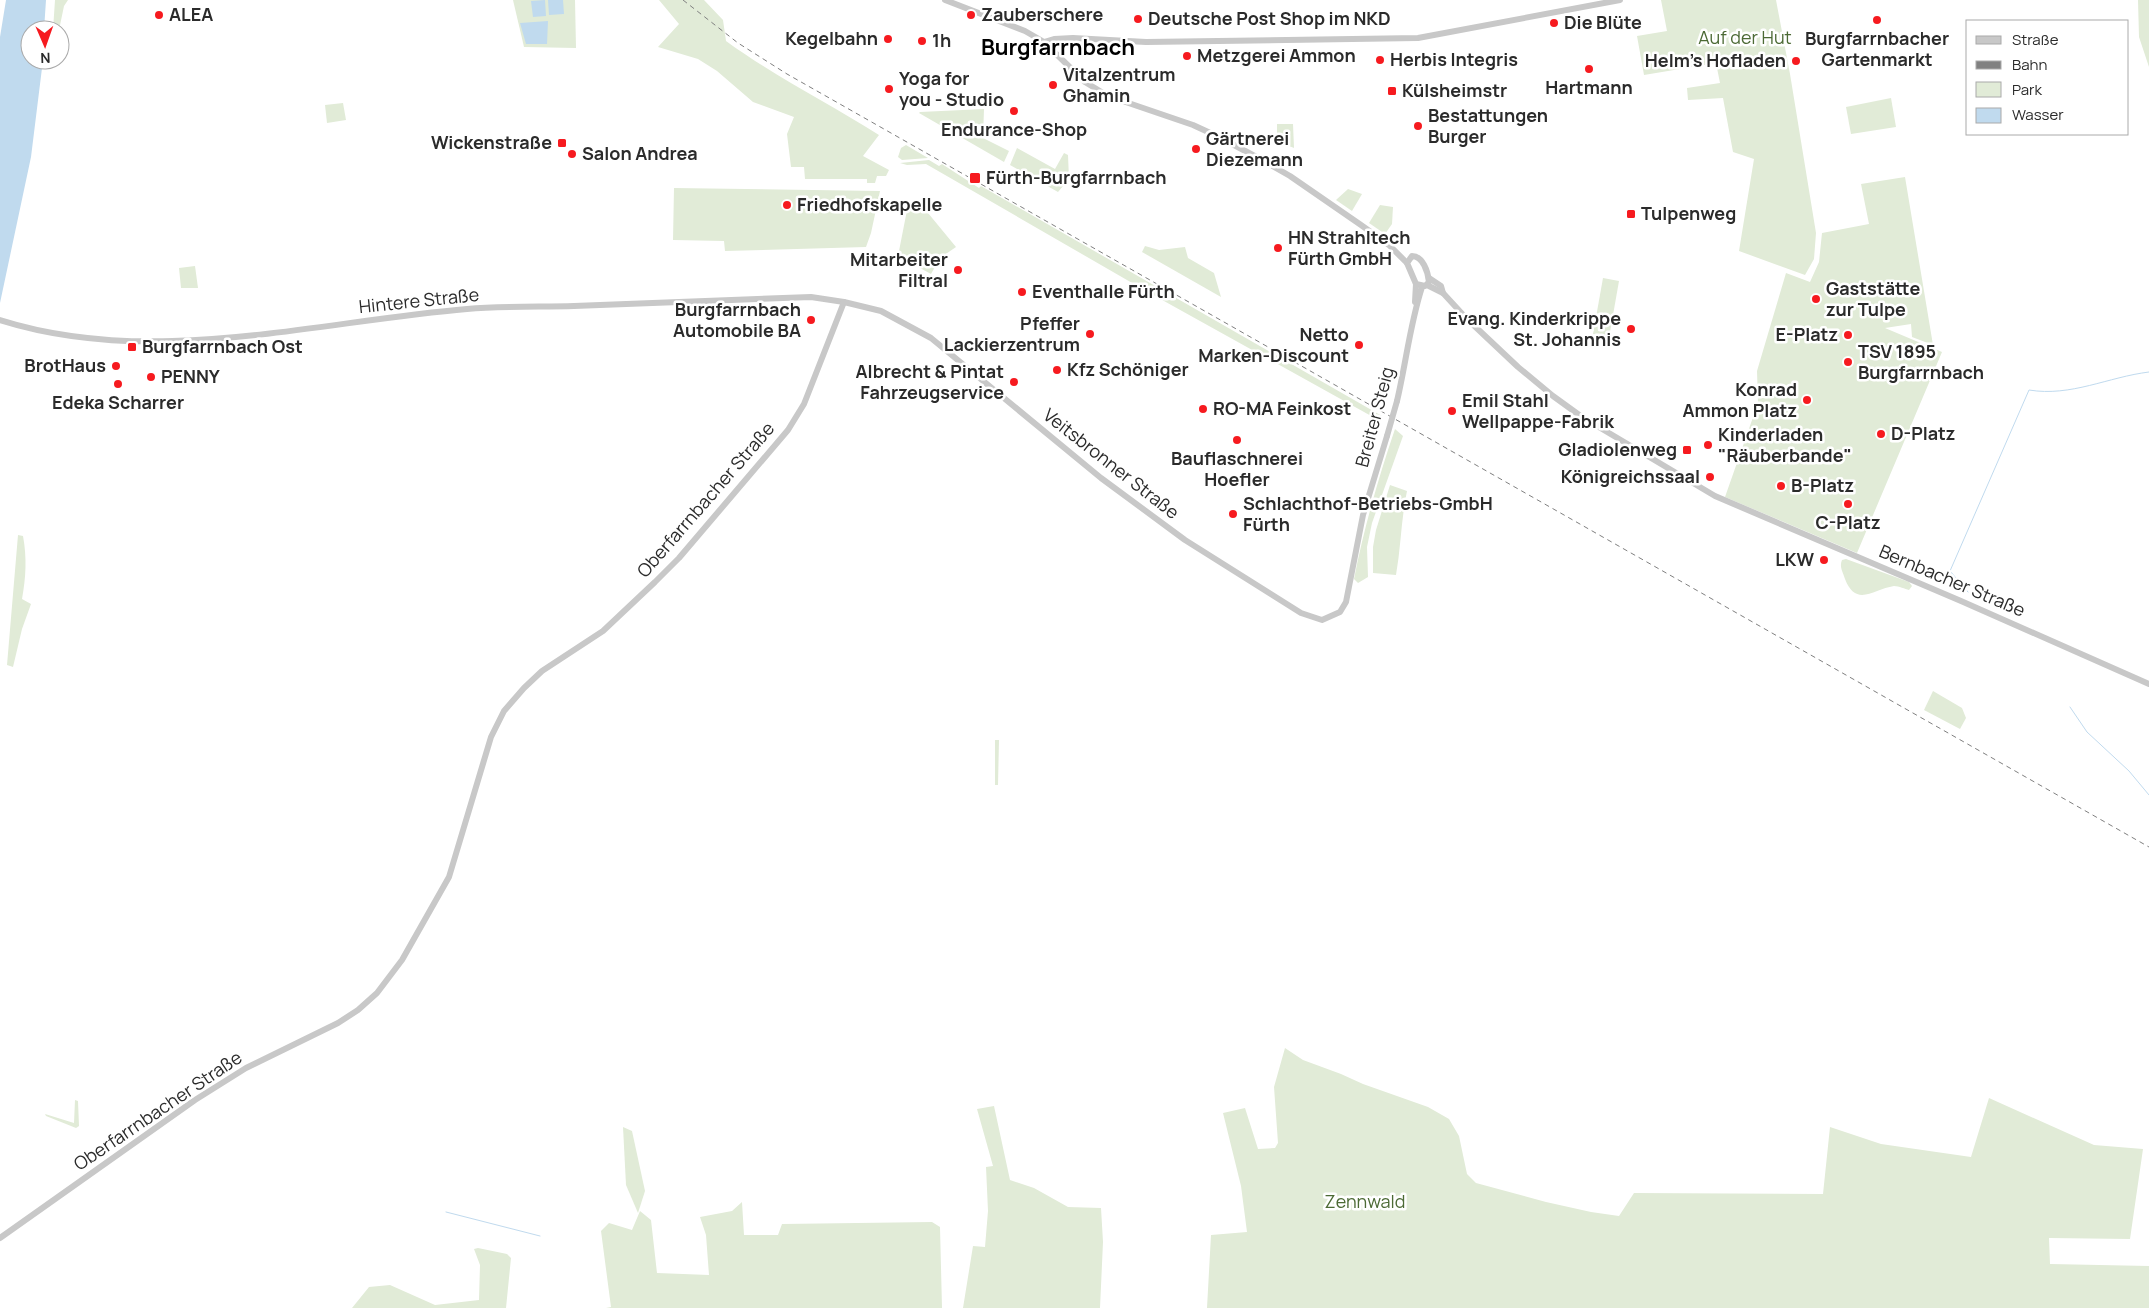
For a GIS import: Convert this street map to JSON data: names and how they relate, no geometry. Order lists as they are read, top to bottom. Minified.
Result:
{"streets":{"street":["Hintere Straße","Breiter Steig","Veitsbronner Straße","Oberfarrnbacher Straße","Bernbacher Straße"]},"crossings":[["Hintere Straße","Veitsbronner Straße"],["Hintere Straße","Oberfarrnbacher Straße"],["Breiter Steig","Veitsbronner Straße"],["Breiter Steig","Bernbacher Straße"],["Veitsbronner Straße","Oberfarrnbacher Straße"]],"districts":["Burgfarrnbach"],"parks":["Auf der Hut","Zennwald"],"places":{"other":["ALEA","Zauberschere","Deutsche Post Shop im NKD","Burgfarrnbacher Gartenmarkt","Die Blüte","Kegelbahn","1h","Metzgerei Ammon","Herbis Integris","Helm's Hofladen","Hartmann","Vitalzentrum Ghamin","Yoga for you - Studio","Endurance-Shop","Bestattungen Burger","Gärtnerei Diezemann","Salon Andrea","Friedhofskapelle","HN Strahltech Fürth GmbH","Mitarbeiter Filtral","Eventhalle Fürth","Gaststätte zur Tulpe","Burgfarrnbach Automobile BA","Evang. Kinderkrippe St. Johannis","Pfeffer Lackierzentrum","E-Platz","Netto Marken-Discount","TSV 1895 Burgfarrnbach","BrotHaus","Kfz Schöniger","PENNY","Albrecht & Pintat Fahrzeugservice","Edeka Scharrer","Konrad Ammon Platz","RO-MA Feinkost","Emil Stahl Wellpappe-Fabrik","D-Platz","Bauflaschnerei Hoefler","Kinderladen \"Räuberbande\"","Königreichssaal","B-Platz","C-Platz","Schlachthof-Betriebs-GmbH Fürth","LKW"],"transit":["Külsheimstr","Wickenstraße","Fürth-Burgfarrnbach","Tulpenweg","Burgfarrnbach Ost","Gladiolenweg"]},"legend":["Straße","Bahn","Park","Wasser"],"north":"bottom"}
